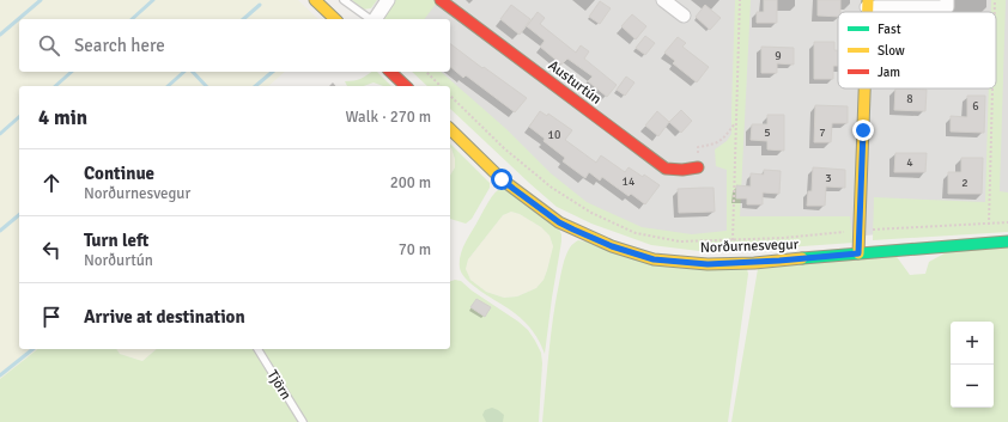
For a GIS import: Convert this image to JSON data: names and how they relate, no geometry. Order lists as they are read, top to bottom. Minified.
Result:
{"streets":{"street":["Austurtún","Norðurnesvegur"],"lane":["Tjörn"]},"house_numbers":["9","8","6","5","7","10","4","3","14","2"],"legend":["Fast","Slow","Jam"],"page":{"search":"Search here","heading":["4 min","Walk · 270 m"],"list":[["Continue","Norðurnesvegur","200 m"],["Turn left","Norðurtún","70 m"],"Arrive at destination"],"map_buttons":["+","−"]}}
